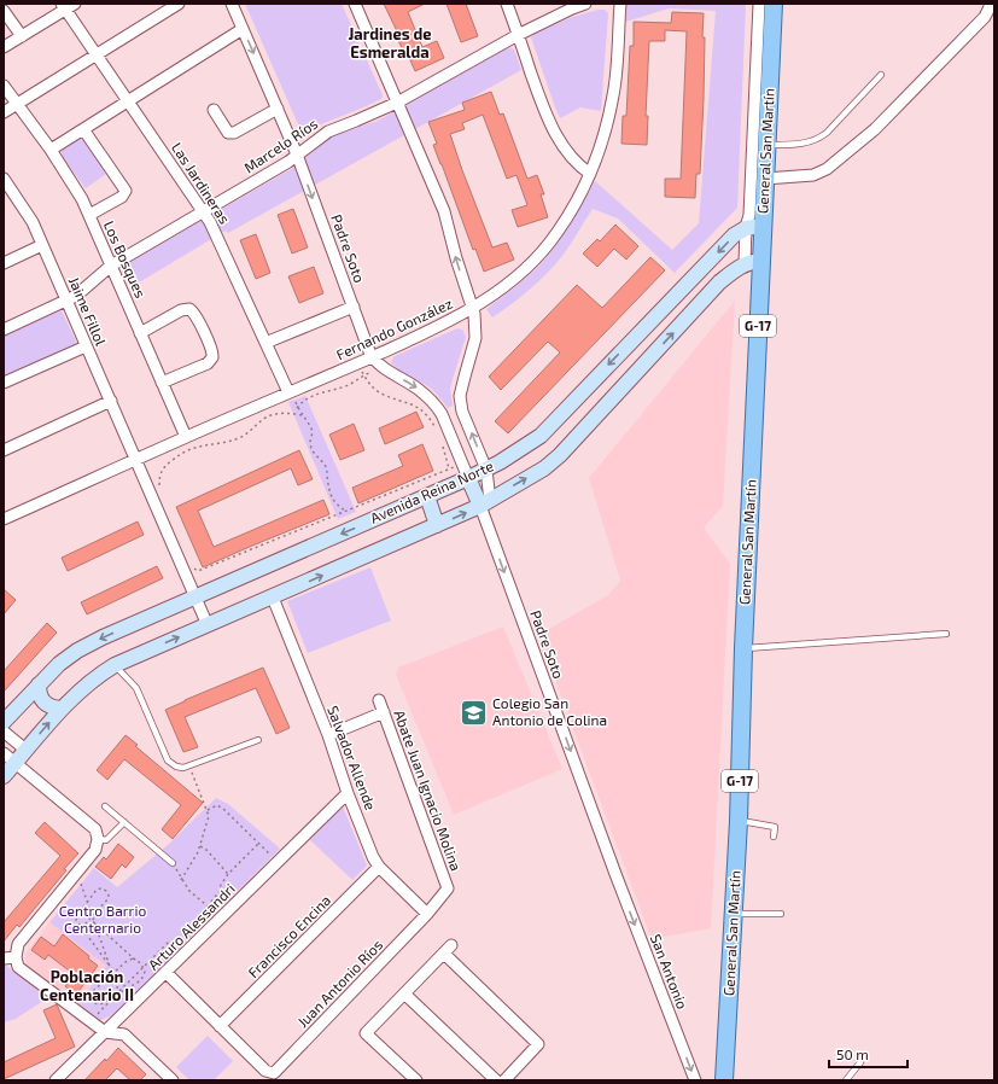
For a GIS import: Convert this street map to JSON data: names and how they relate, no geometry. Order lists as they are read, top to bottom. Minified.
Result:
{"streets":{"main road":["General San Martín","G-17"],"street":["Marcelo Ríos","Las Jardineras","Padre Soto","Los Bosques","Jaime Fillol","Fernando González","Avenida Reina Norte","Salvador Allende","Abate Juan Ignacio Molina","Arturo Alessandri","Francisco Encina","San Antonio","Juan Antonio Ríos"]},"crossings":[["Marcelo Ríos","Las Jardineras"],["Marcelo Ríos","Padre Soto"],["Marcelo Ríos","Los Bosques"],["Marcelo Ríos","Jaime Fillol"],["General San Martín","Avenida Reina Norte"],["Las Jardineras","Fernando González"],["Padre Soto","Fernando González"],["Padre Soto","Avenida Reina Norte"],["Padre Soto","San Antonio"],["Los Bosques","Fernando González"],["Jaime Fillol","Fernando González"],["Avenida Reina Norte","Salvador Allende"],["Salvador Allende","Abate Juan Ignacio Molina"],["Salvador Allende","Arturo Alessandri"],["Salvador Allende","Francisco Encina"],["Salvador Allende","Juan Antonio Ríos"],["Abate Juan Ignacio Molina","Juan Antonio Ríos"],["Francisco Encina","Juan Antonio Ríos"]],"one_way":["San Antonio"],"districts":["Jardines de Esmeralda","Población Centenario II"],"parks":["Centro Barrio Centernario"],"places":{"school or university":["Colegio San Antonio de Colina"]},"scale_bar":"50 m"}
